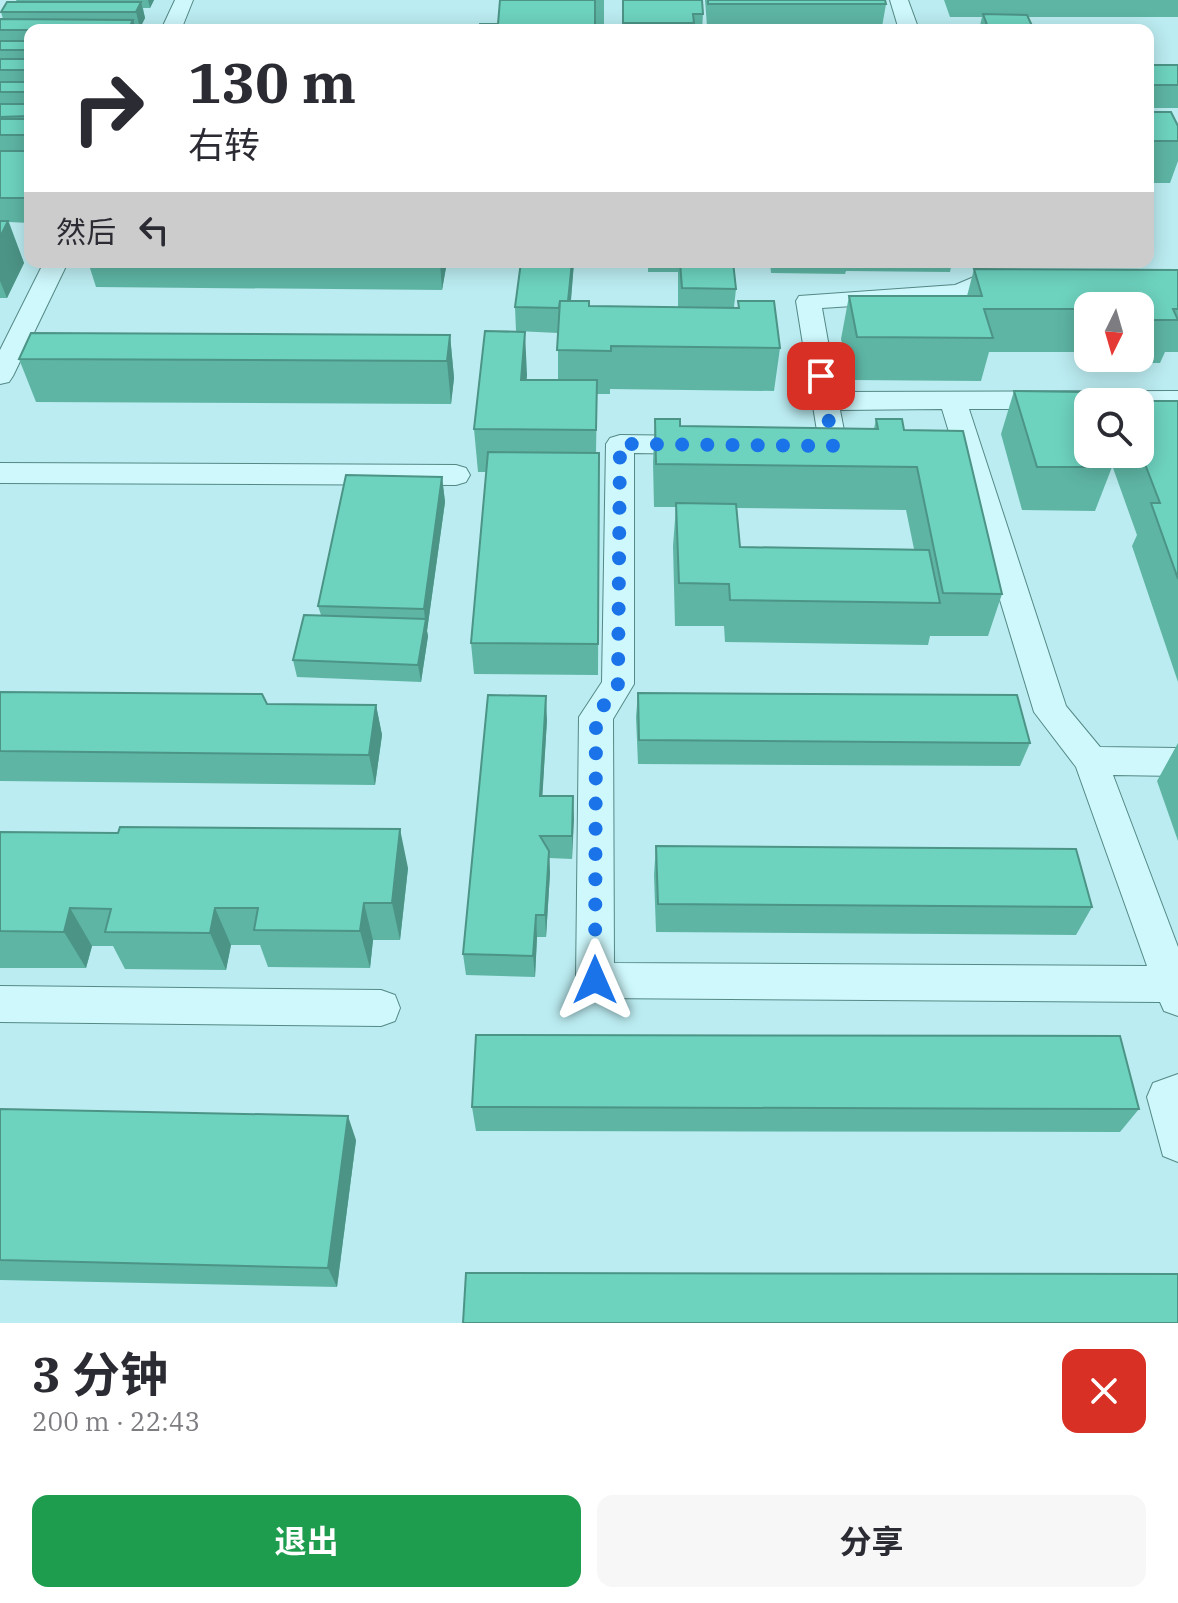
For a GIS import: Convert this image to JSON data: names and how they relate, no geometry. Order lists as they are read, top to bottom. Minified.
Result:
{"north":"bottom","page":{"turn":["130 m","右转"],"then":"然后","heading":["3 分钟","200 m · 22:43"],"buttons":["退出","分享"]}}
